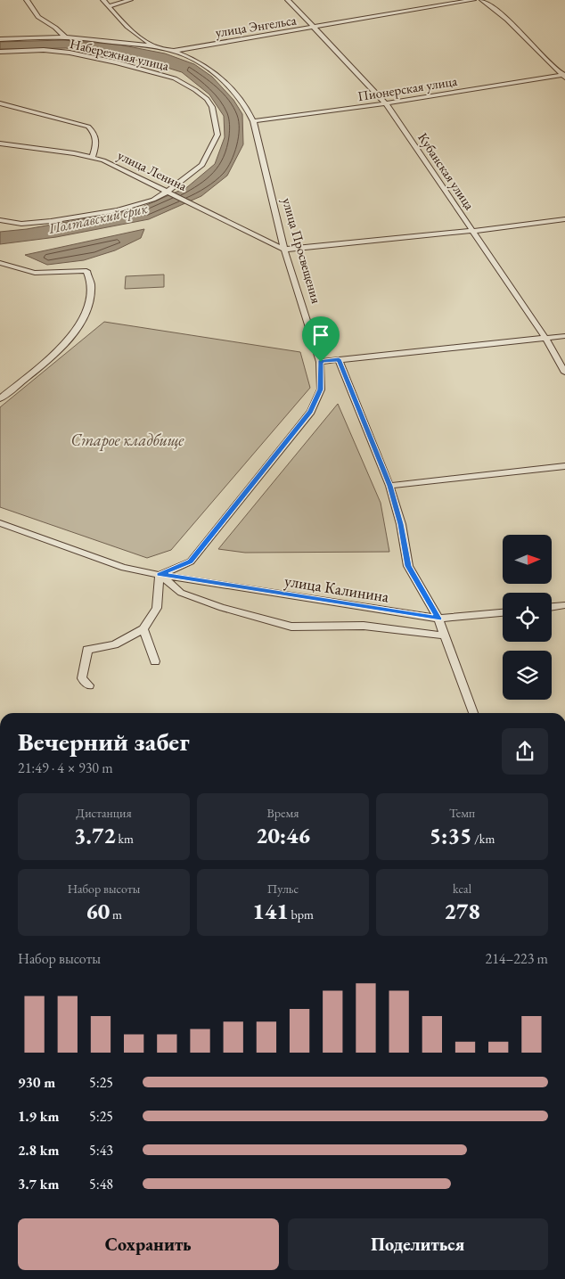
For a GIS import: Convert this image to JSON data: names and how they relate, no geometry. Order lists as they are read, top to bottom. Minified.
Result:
{"streets":{"street":["улица Энгельса","Набережная улица","Пионерская улица","улица Ленина","Кубанская улица","улица Просвещения","улица Калинина"]},"crossings":[["улица Энгельса","Кубанская улица"],["улица Энгельса","улица Просвещения"],["Набережная улица","улица Ленина"],["Набережная улица","улица Просвещения"],["Пионерская улица","Кубанская улица"],["Пионерская улица","улица Просвещения"],["улица Ленина","улица Просвещения"],["улица Просвещения","улица Калинина"]],"water":["Полтавский ерик"],"parks":["Старое кладбище"],"north":"right","page":{"heading":["Вечерний забег","21:49 · 4 × 930 m"],"stats":[["Дистанция","3.72 km"],["Время","20:46"],["Темп","5:35 /km"],["Набор высоты","60 m"],["Пульс","141 bpm"],["kcal","278"]],"chart":["Набор высоты","214–223 m"],"list":[{"name":"930 m","note":"5:25"},{"name":"1.9 km","note":"5:25"},{"name":"2.8 km","note":"5:43"},{"name":"3.7 km","note":"5:48"}],"buttons":["Сохранить","Поделиться"]}}
